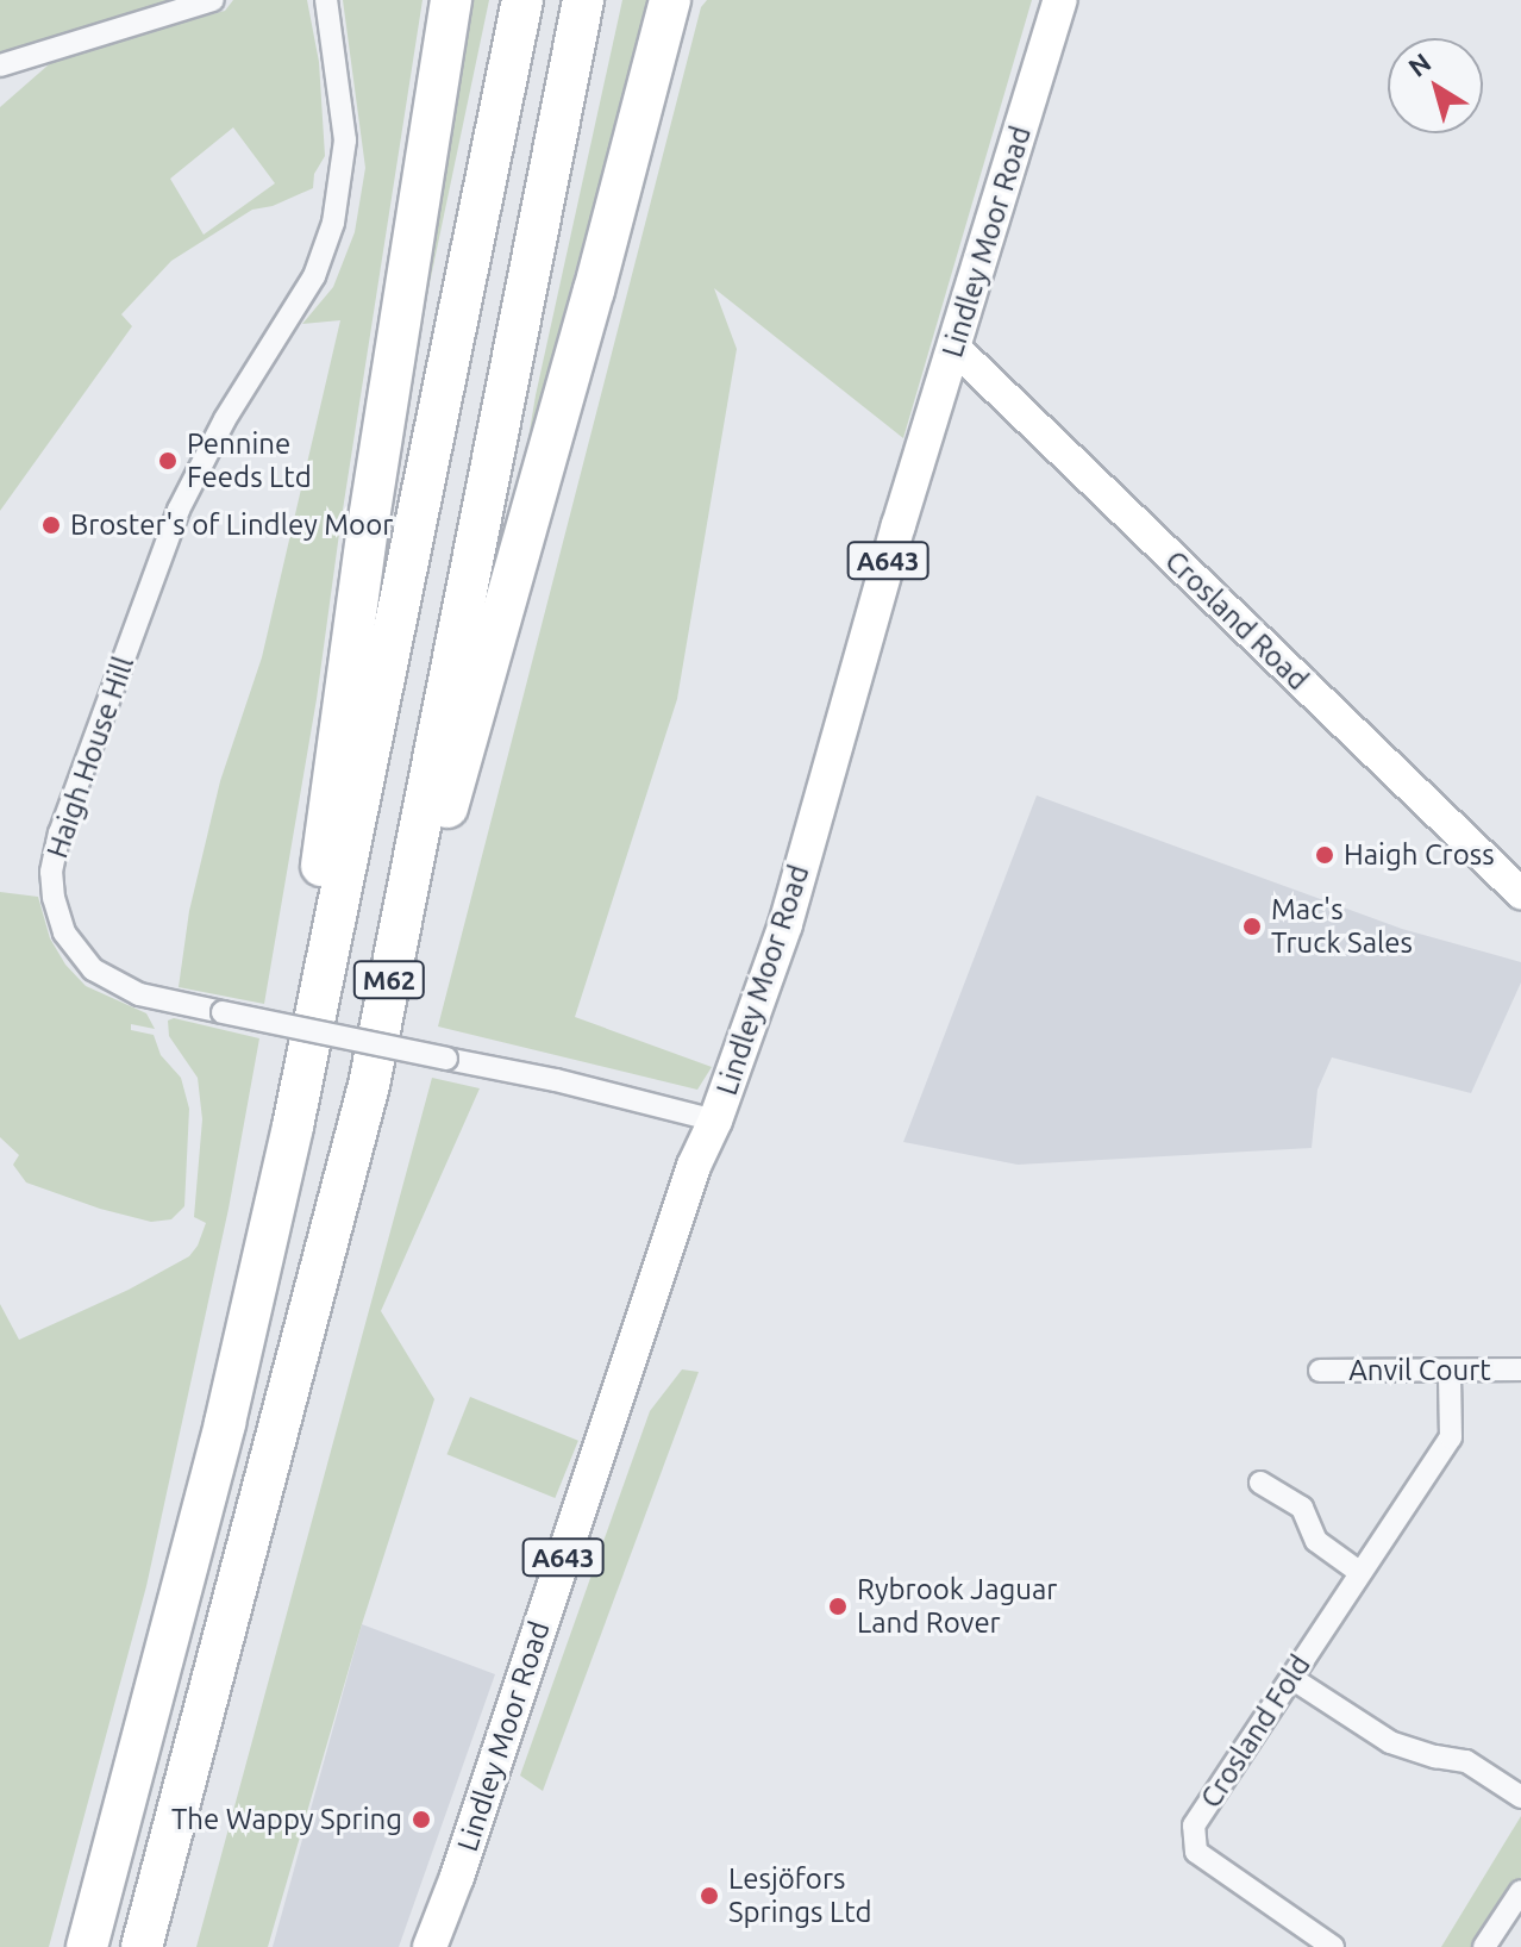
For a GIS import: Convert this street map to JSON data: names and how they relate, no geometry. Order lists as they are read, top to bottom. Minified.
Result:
{"streets":{"highway":["M62"],"main road":["Lindley Moor Road","A643"],"street":["Crosland Road","Haigh House Hill","Anvil Court","Crosland Fold"]},"crossings":[["Lindley Moor Road","Crosland Road"],["Lindley Moor Road","Haigh House Hill"],["Anvil Court","Crosland Fold"]],"places":["Pennine Feeds Ltd","Broster's of Lindley Moor","Haigh Cross","Mac's Truck Sales","Rybrook Jaguar Land Rover","The Wappy Spring","Lesjöfors Springs Ltd"],"north":"top left"}
